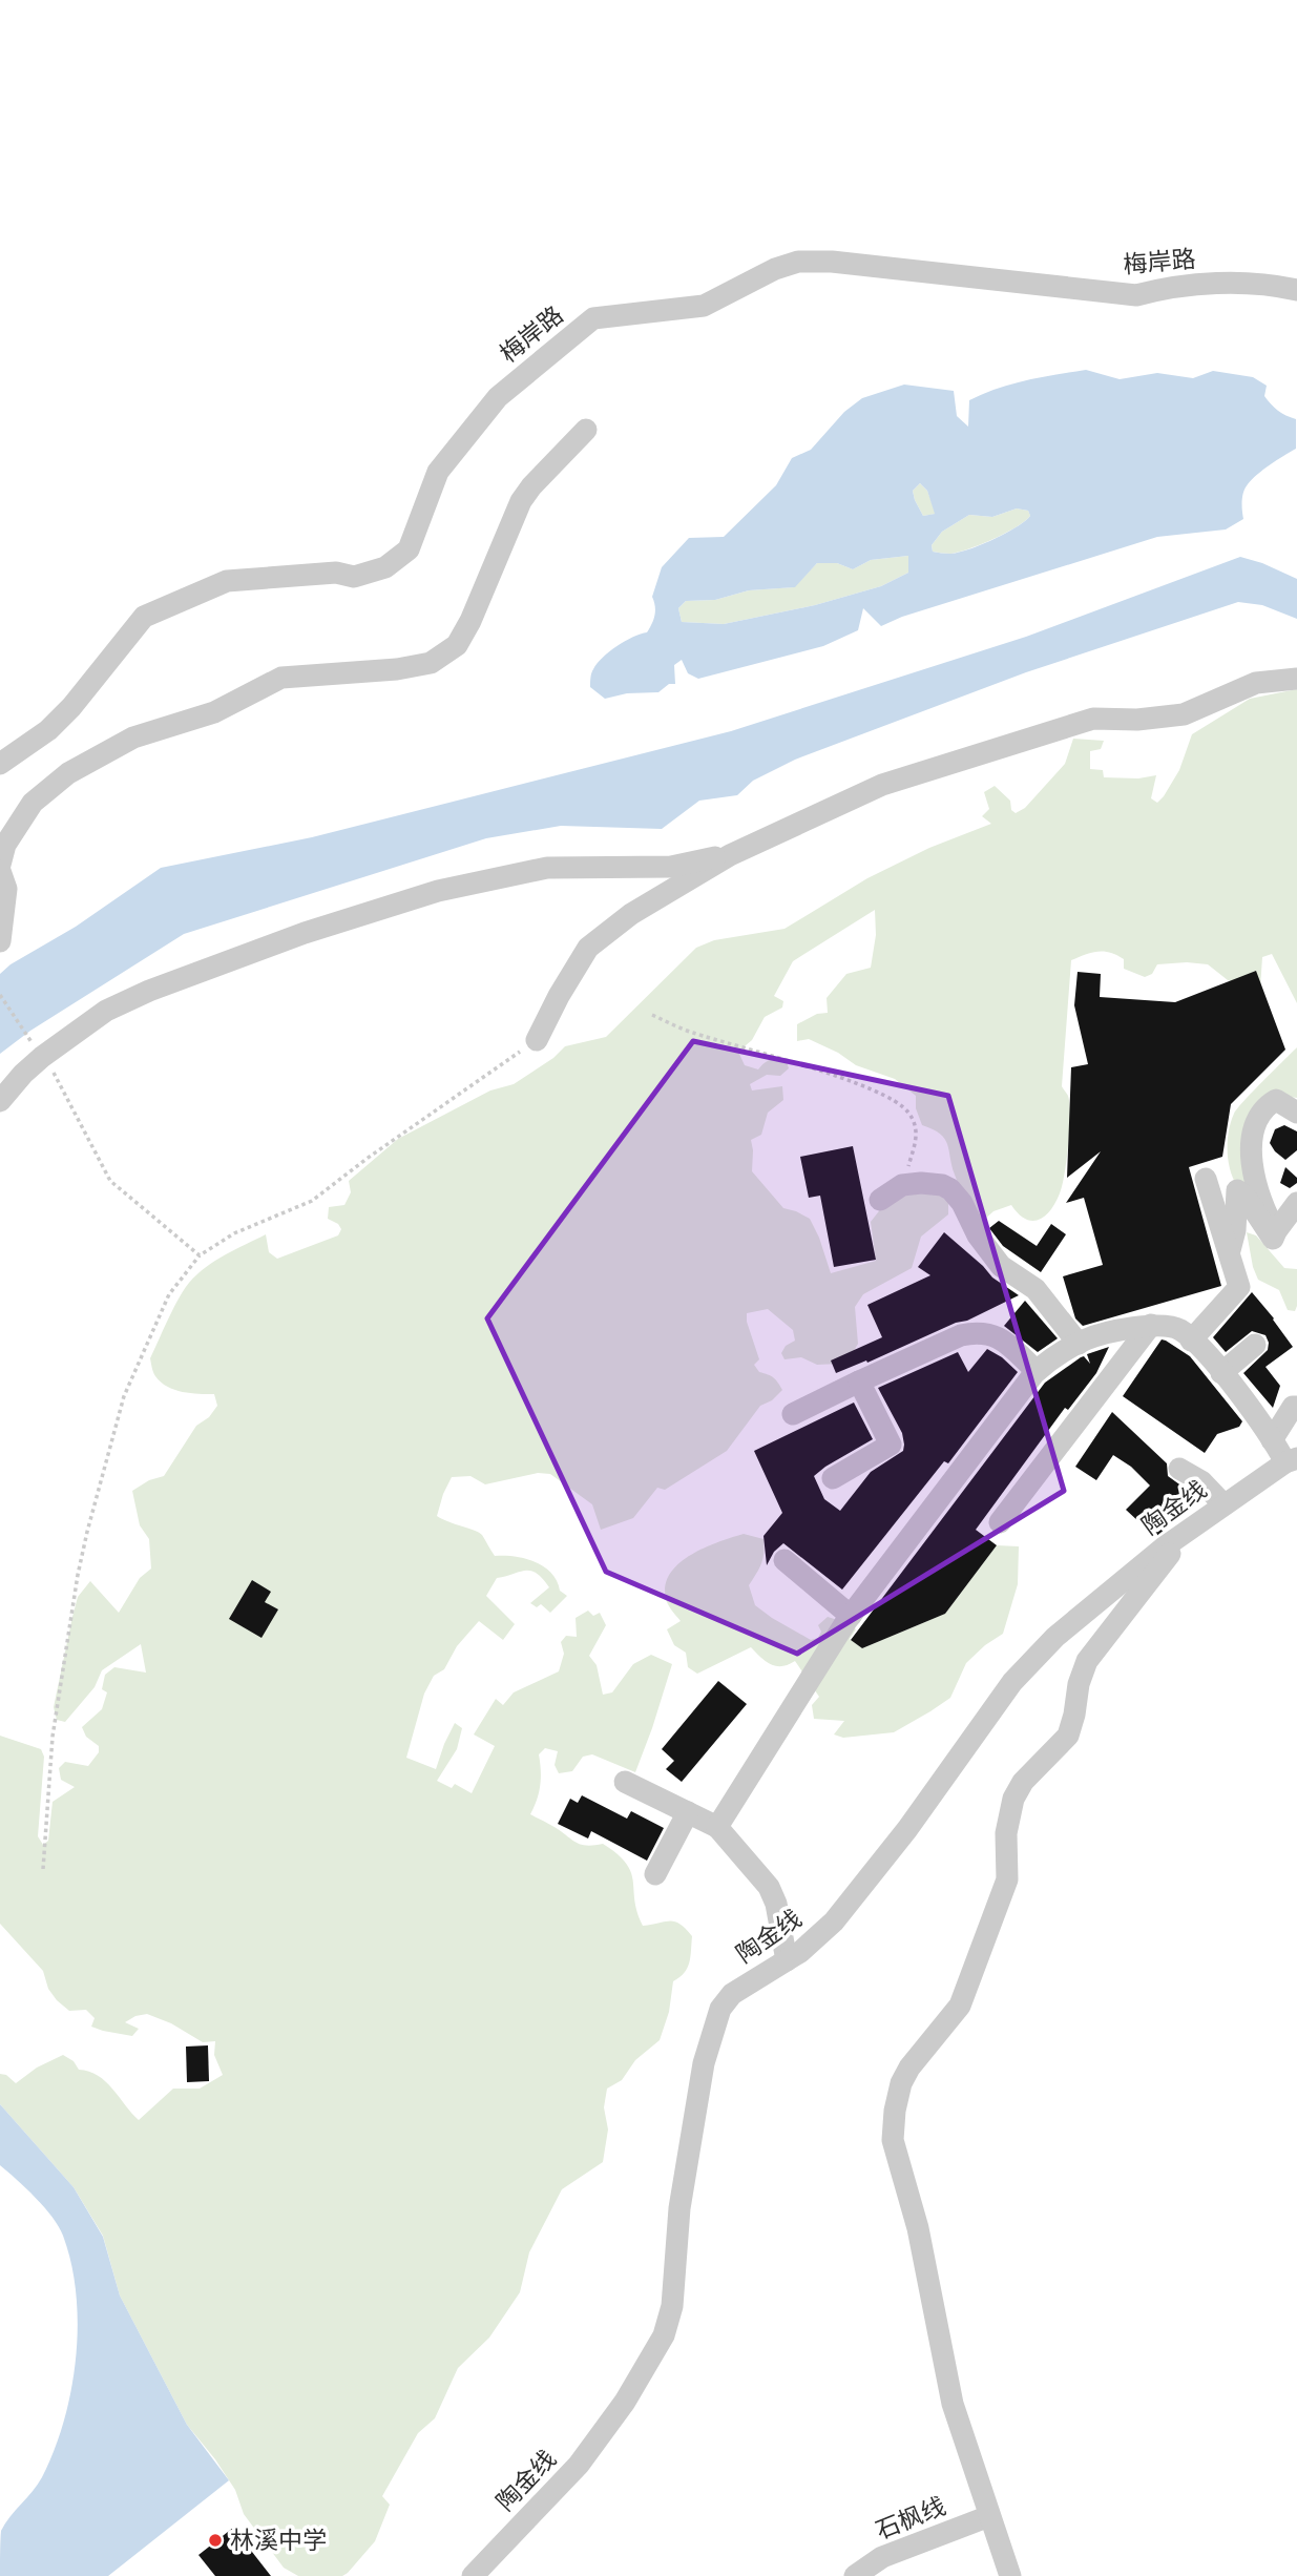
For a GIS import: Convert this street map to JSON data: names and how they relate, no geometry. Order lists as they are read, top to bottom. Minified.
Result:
{"streets":{"street":["梅岸路","陶金线","石枫线"]},"places":["林溪中学"]}
